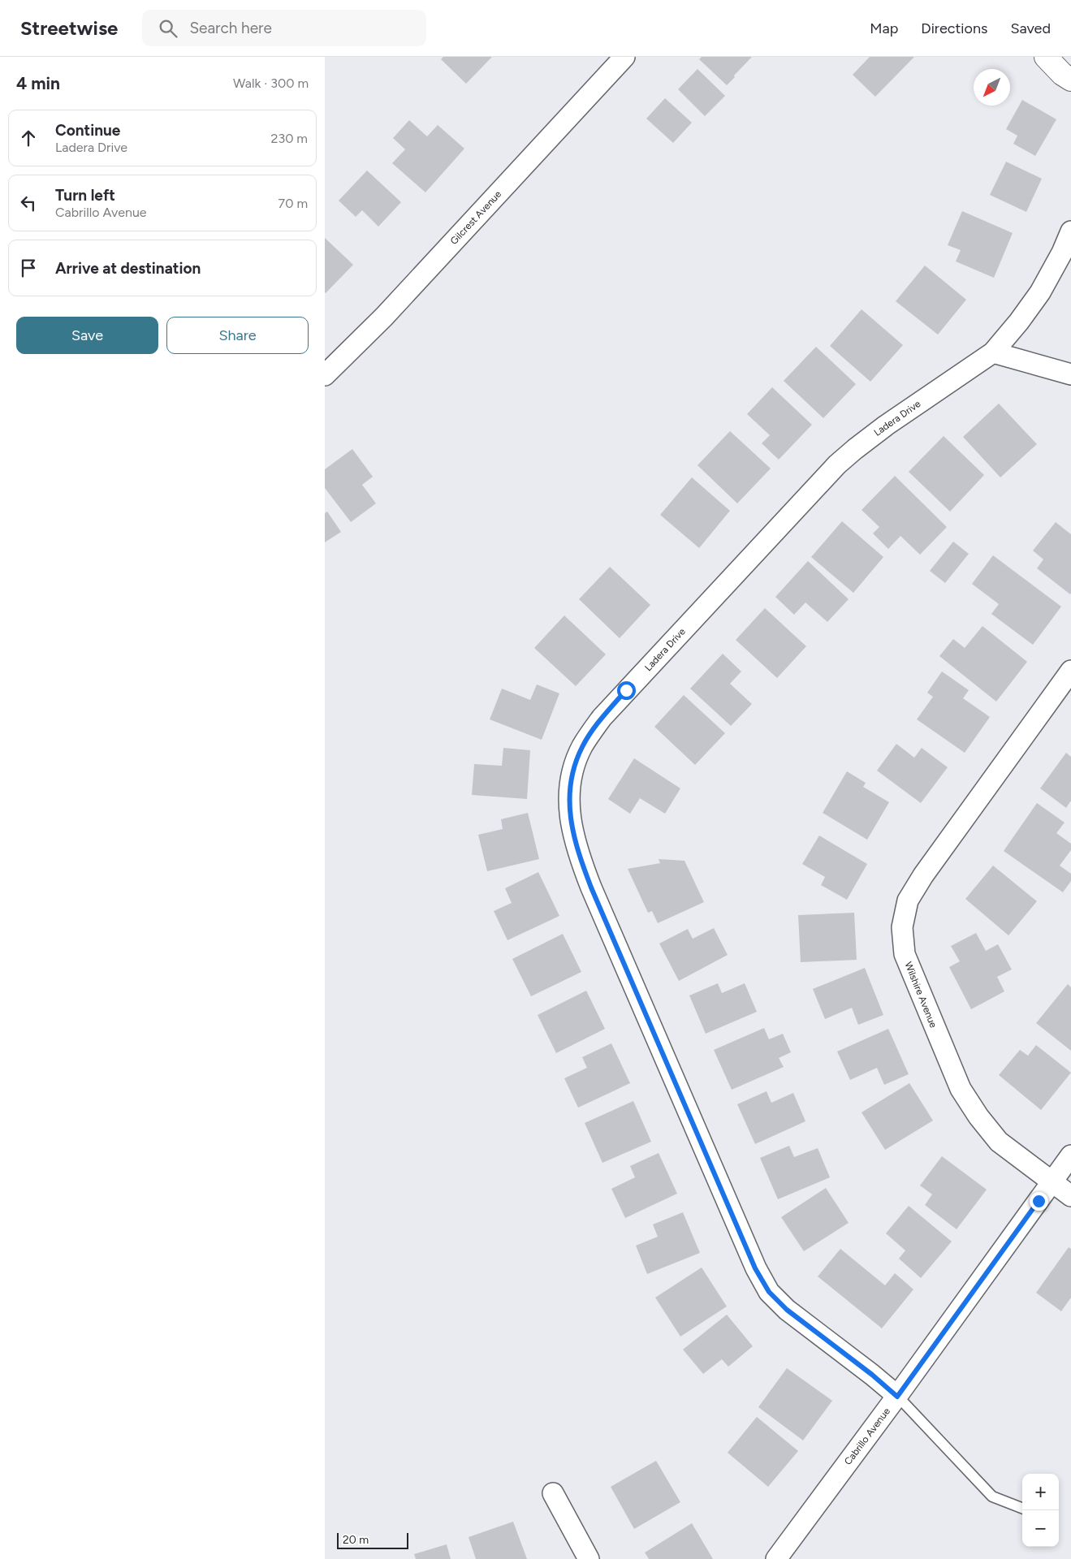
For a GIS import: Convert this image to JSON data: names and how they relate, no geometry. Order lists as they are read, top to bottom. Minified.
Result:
{"streets":{"street":["Gilcrest Avenue","Ladera Drive","Wilshire Avenue","Cabrillo Avenue"]},"crossings":[["Ladera Drive","Cabrillo Avenue"],["Wilshire Avenue","Cabrillo Avenue"]],"scale_bar":"20 m","north":"bottom left","page":{"header":"Streetwise","search":"Search here","nav":["Map","Directions","Saved"],"heading":["4 min","Walk · 300 m"],"list":[["Continue","Ladera Drive","230 m"],["Turn left","Cabrillo Avenue","70 m"],"Arrive at destination"],"buttons":["Save","Share"],"map_buttons":["+","−"],"scale":"20 m"}}
